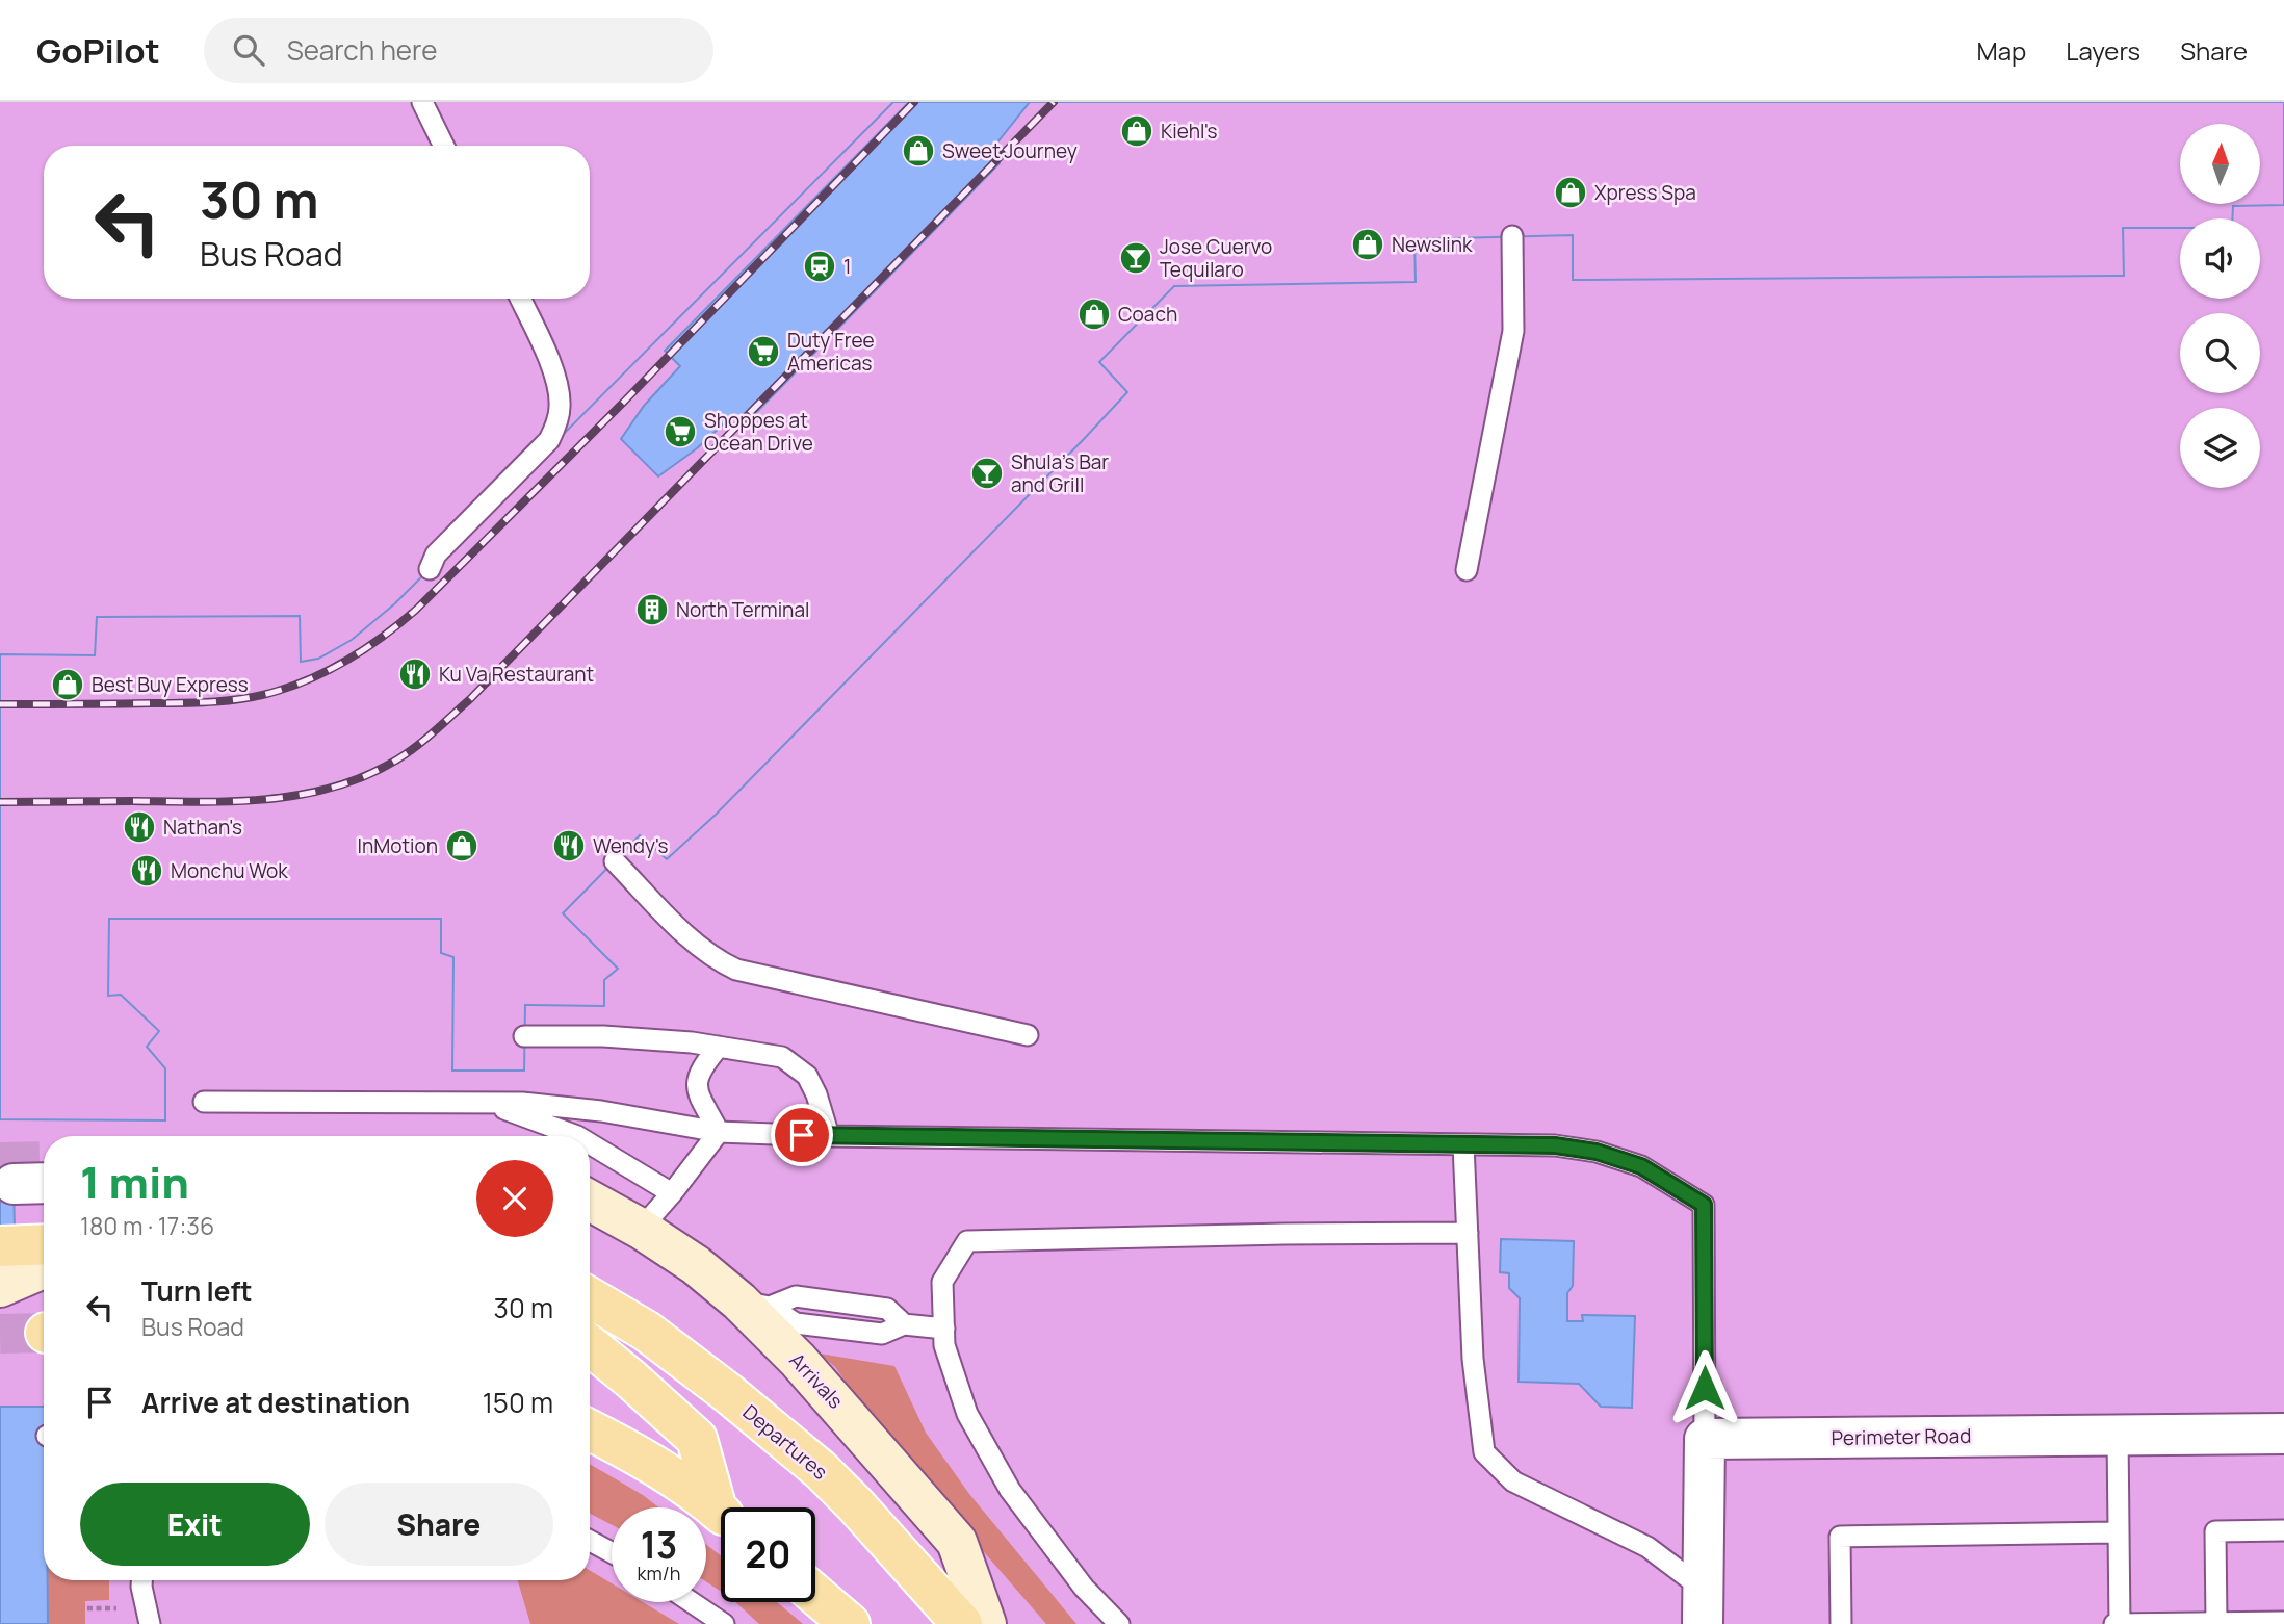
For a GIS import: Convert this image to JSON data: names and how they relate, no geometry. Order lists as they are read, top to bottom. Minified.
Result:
{"streets":{"main road":["Arrivals","Departures"],"street":["Perimeter Road"]},"places":{"shop":["Kiehl's","Sweet Journey","Xpress Spa","Newslink","Coach","Best Buy Express","InMotion"],"bar":["Jose Cuervo Tequilaro","Shula's Bar and Grill"],"station":["1"],"supermarket":["Duty Free Americas","Shoppes at Ocean Drive"],"building":["North Terminal"],"restaurant":["Ku Va Restaurant","Nathan's","Wendy's","Monchu Wok"]},"north":"top","page":{"header":"GoPilot","search":"Search here","nav":["Map","Layers","Share"],"turn":["30 m","Bus Road"],"heading":["1 min","180 m · 17:36"],"list":[{"name":"Turn left","note":"Bus Road","value":"30 m"},{"name":"Arrive at destination","value":"150 m"}],"buttons":["Exit","Share"],"speed":"13 km/h","limit":"20"}}
